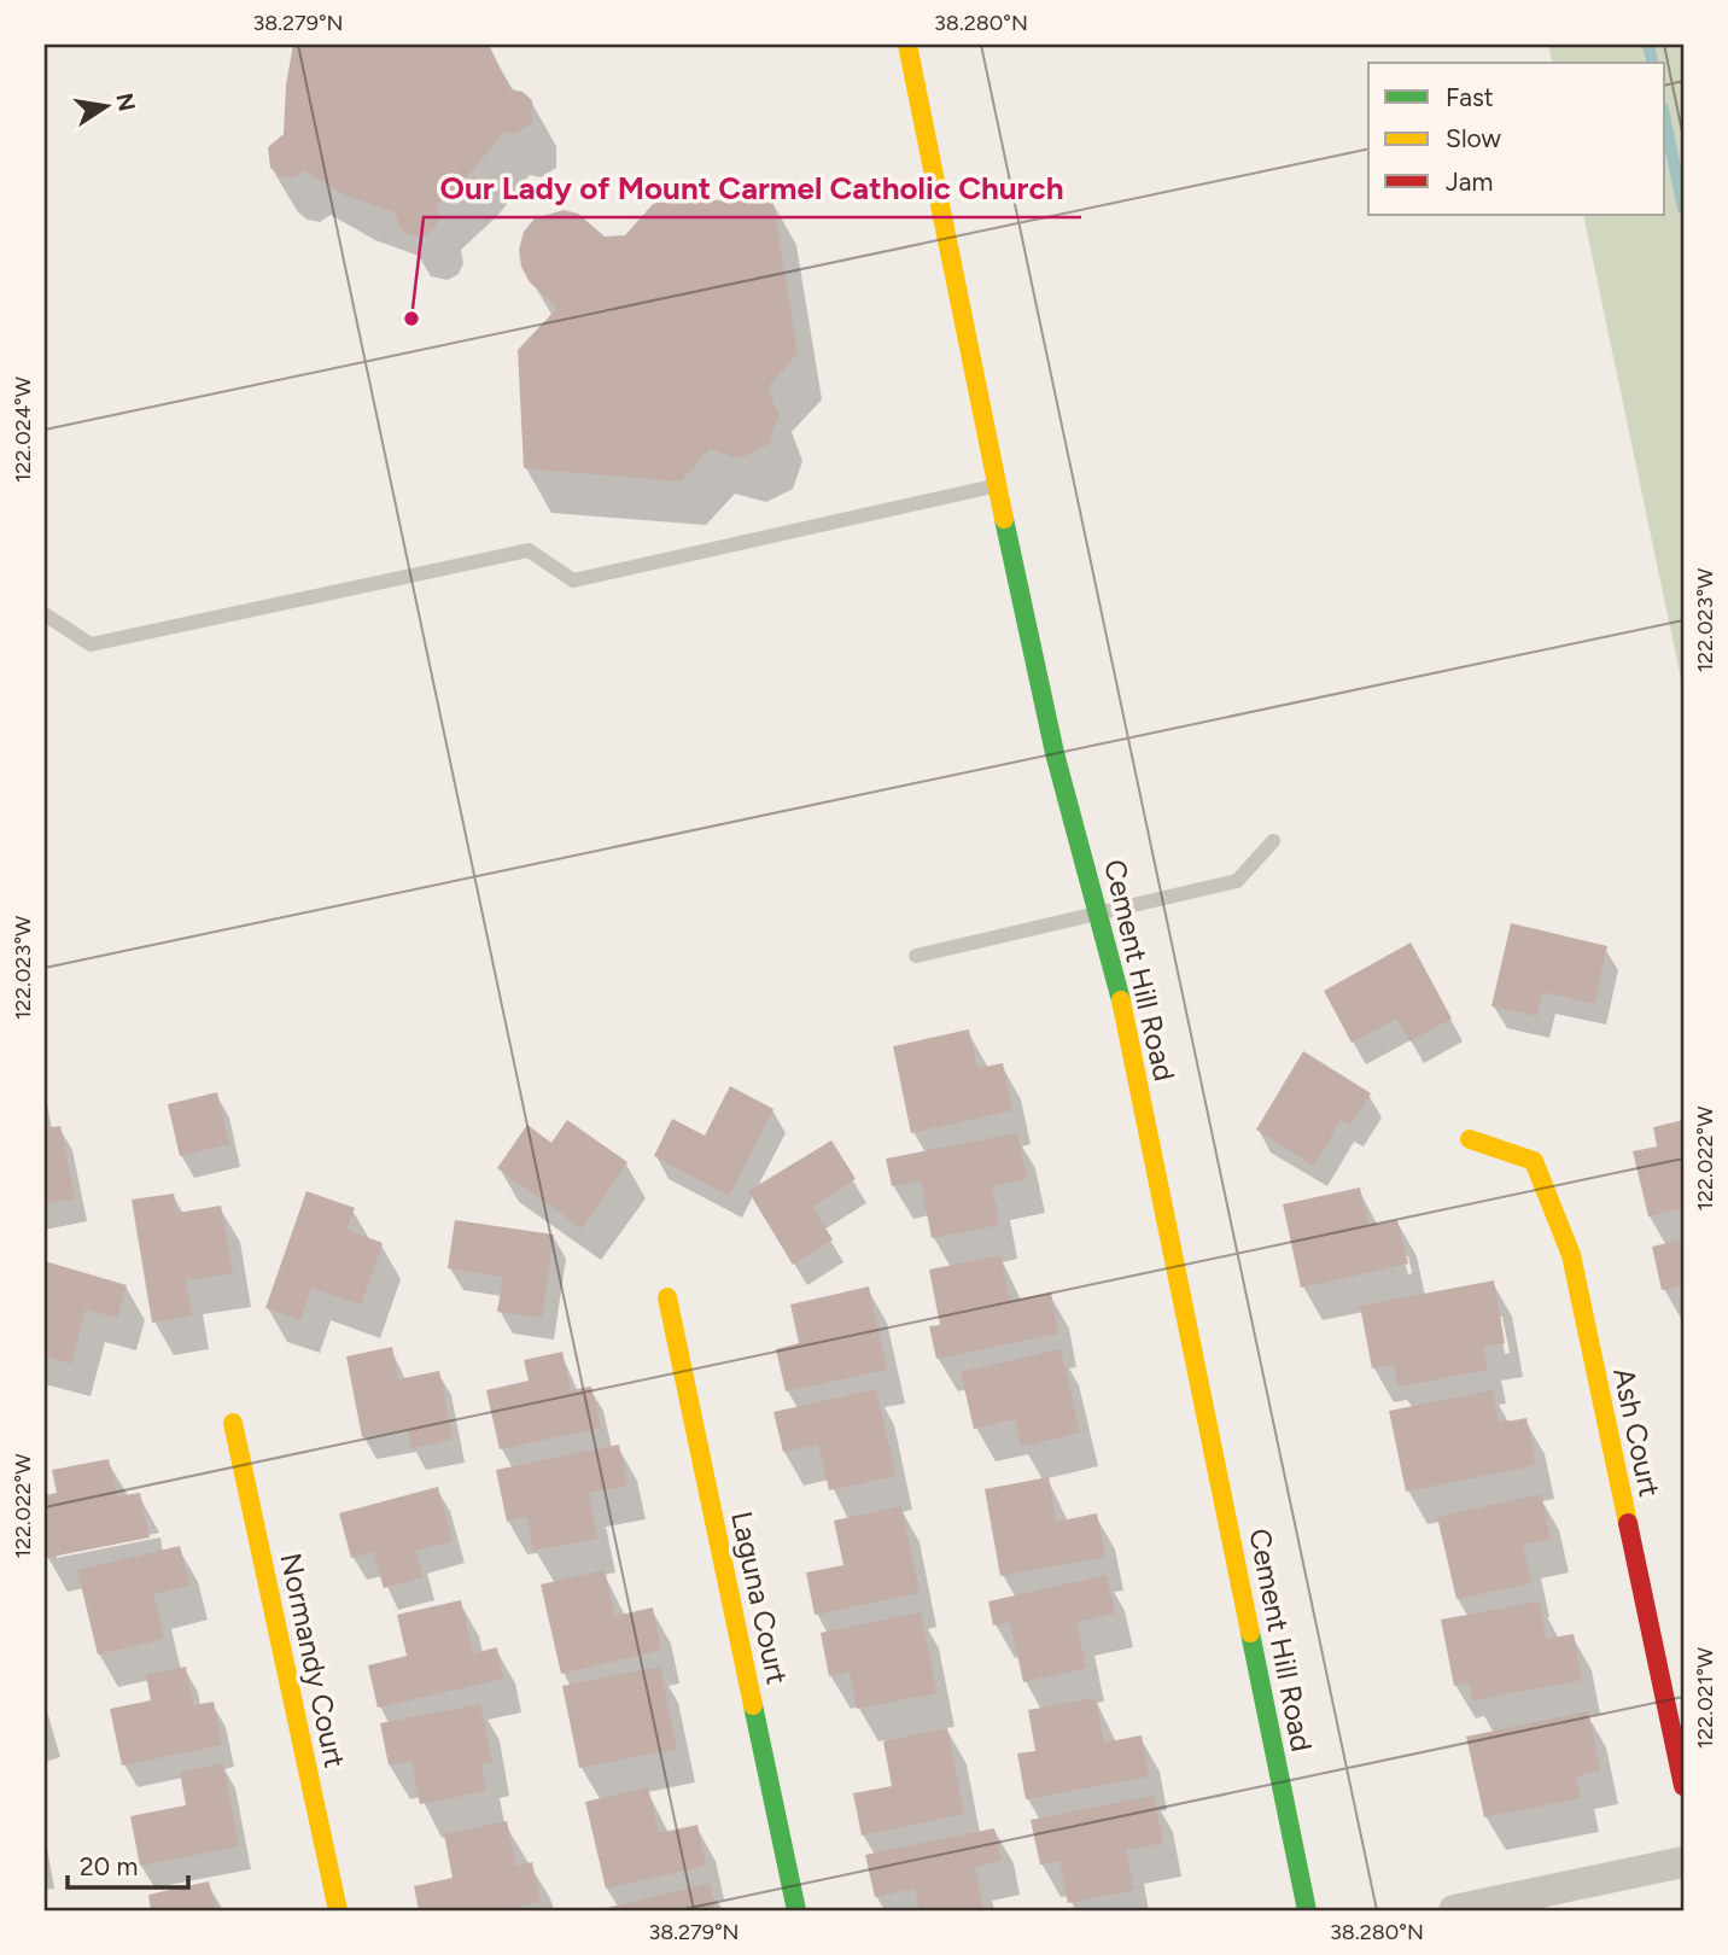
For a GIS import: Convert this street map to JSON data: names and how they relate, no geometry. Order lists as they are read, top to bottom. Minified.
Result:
{"streets":{"street":["Cement Hill Road","Ash Court","Laguna Court","Normandy Court"]},"places":["Our Lady of Mount Carmel Catholic Church"],"legend":["Fast","Slow","Jam"],"scale_bar":"20 m","north":"right","coordinates":["38.279°N","38.280°N","122.024°W","122.023°W","122.022°W","122.021°W"]}
